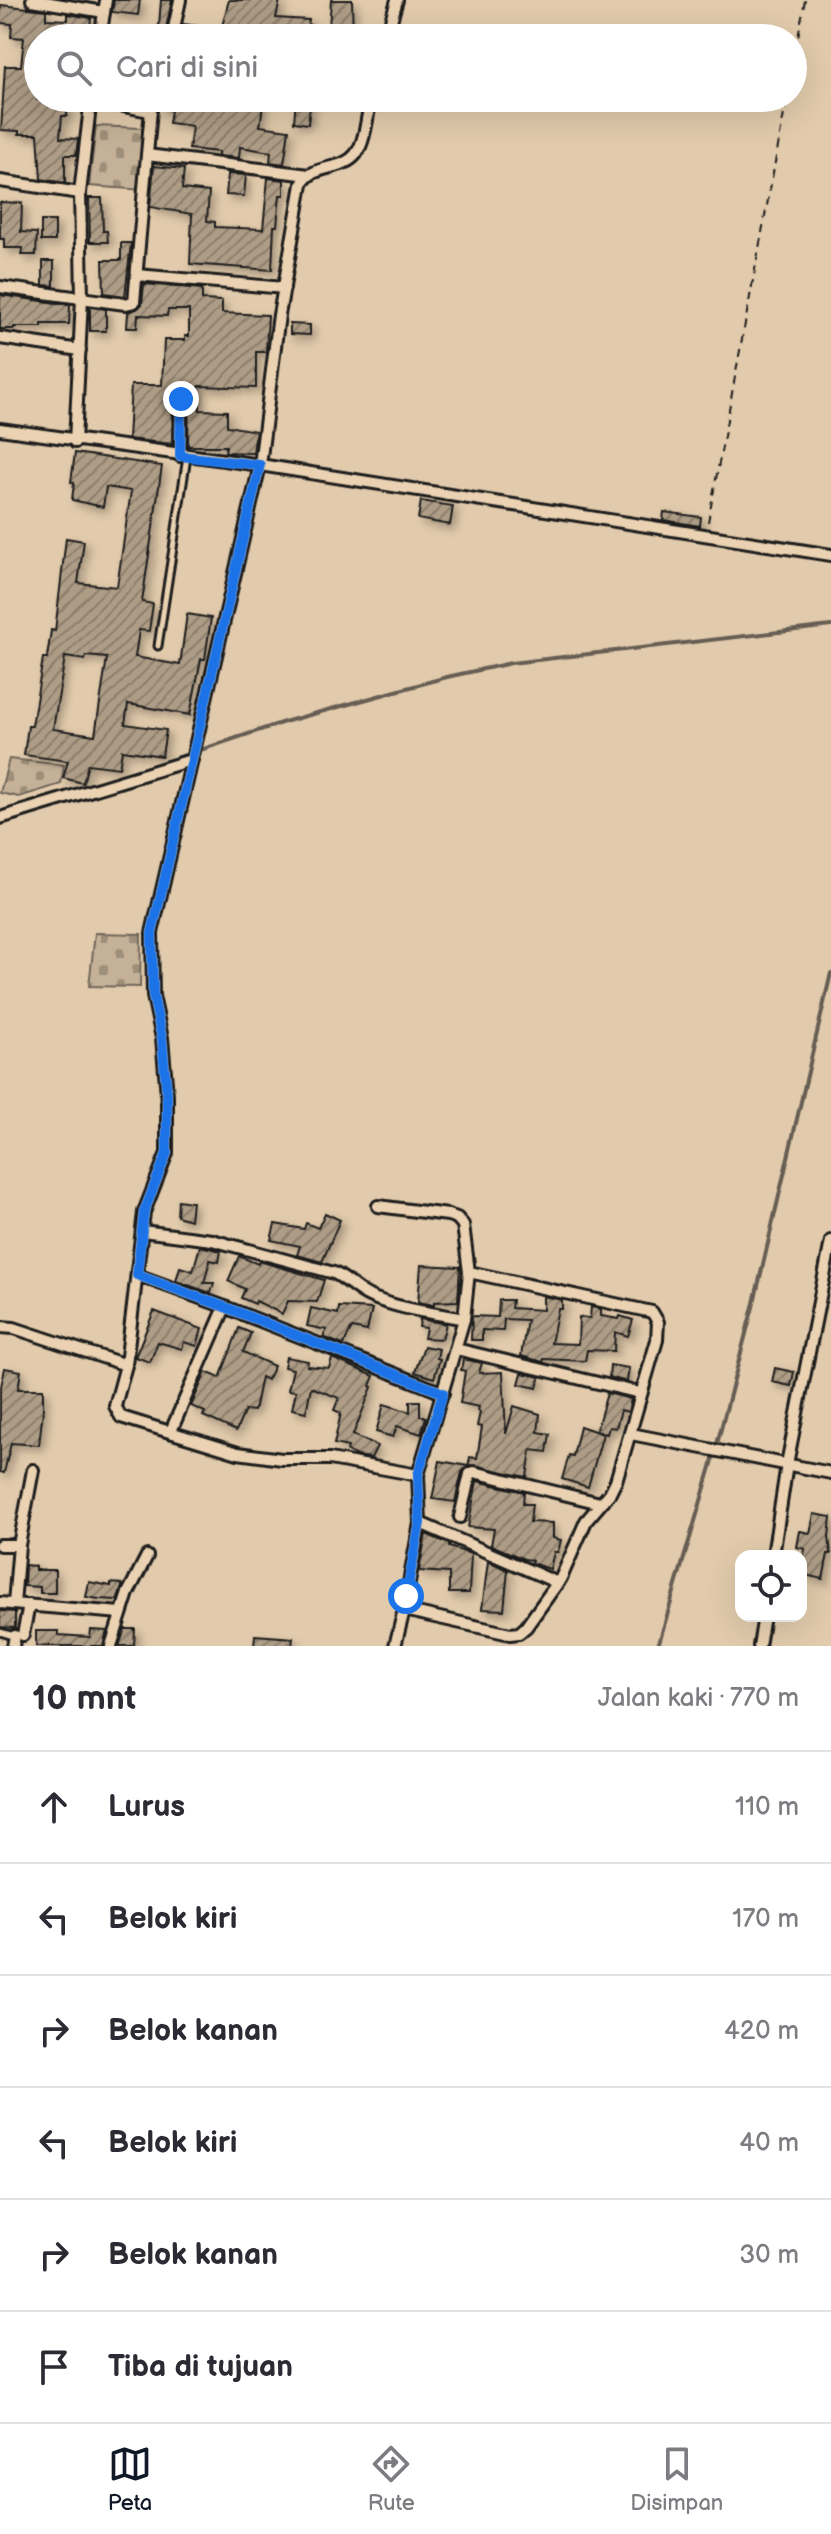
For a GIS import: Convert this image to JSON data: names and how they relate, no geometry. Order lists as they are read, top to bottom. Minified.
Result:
{"page":{"search":"Cari di sini","heading":["10 mnt","Jalan kaki · 770 m"],"list":[["Lurus","110 m"],["Belok kiri","170 m"],["Belok kanan","420 m"],["Belok kiri","40 m"],["Belok kanan","30 m"],"Tiba di tujuan"],"nav":["Peta","Rute","Disimpan"]}}
